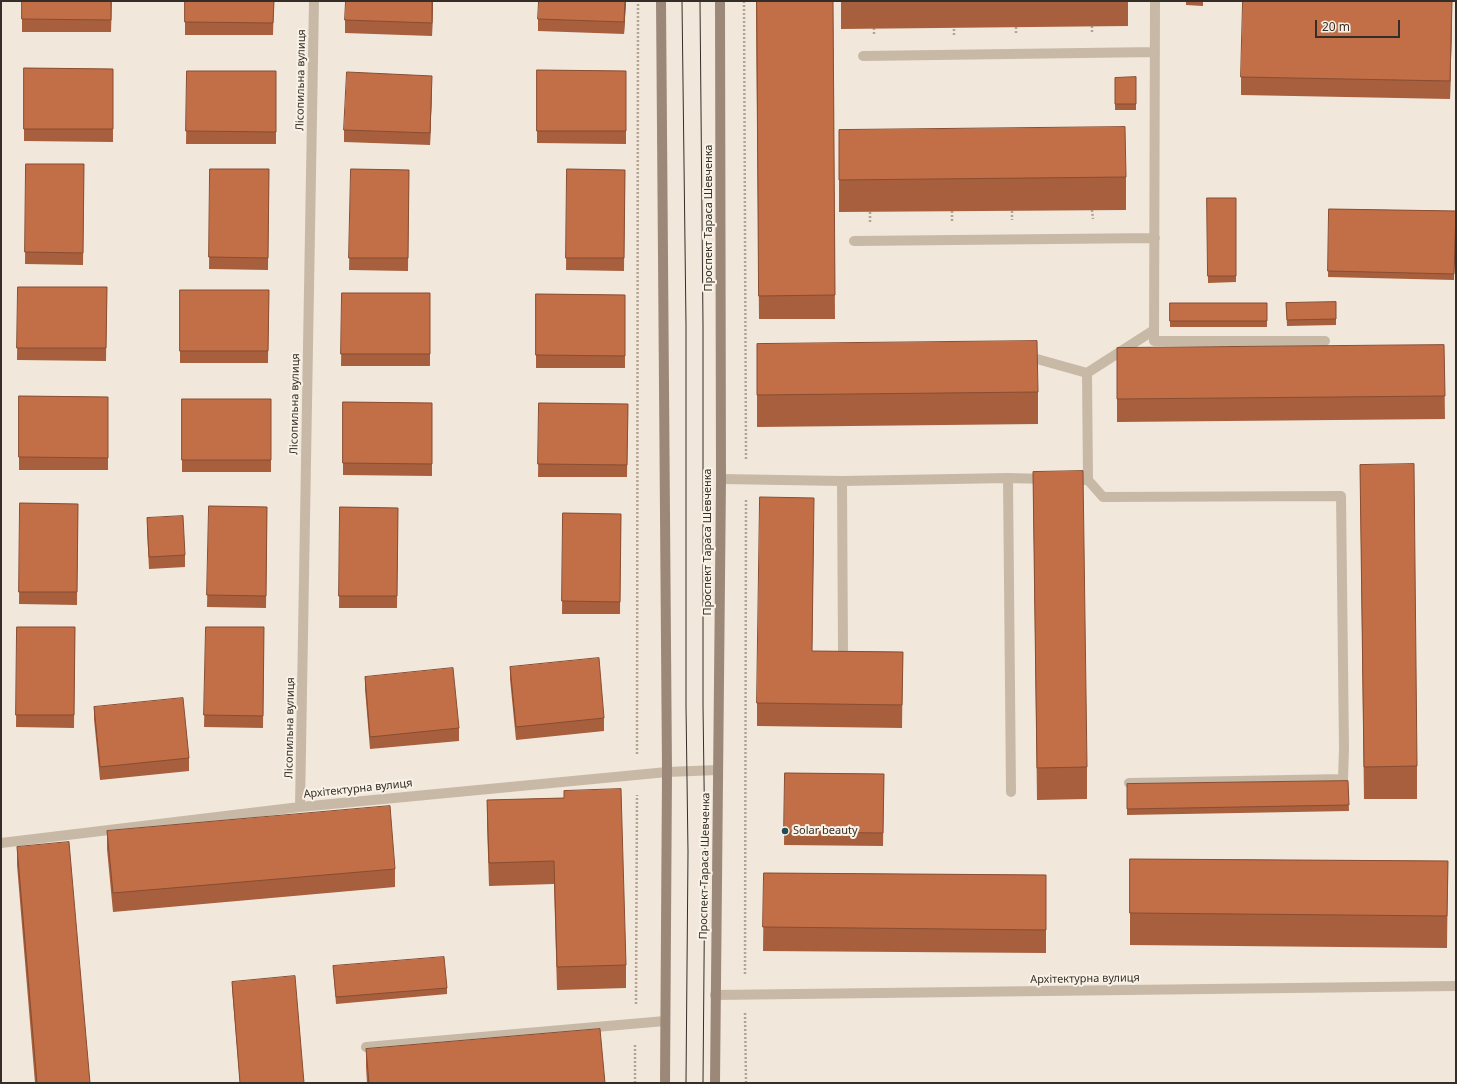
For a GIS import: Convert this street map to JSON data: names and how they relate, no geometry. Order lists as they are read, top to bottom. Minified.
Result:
{"streets":{"main road":["Проспект Тараса Шевченка"],"street":["Лісопильна вулиця","Архітектурна вулиця"]},"crossings":[["Лісопильна вулиця","Архітектурна вулиця"],["Проспект Тараса Шевченка","Архітектурна вулиця"]],"places":["Solar beauty"],"scale_bar":"20 m"}
